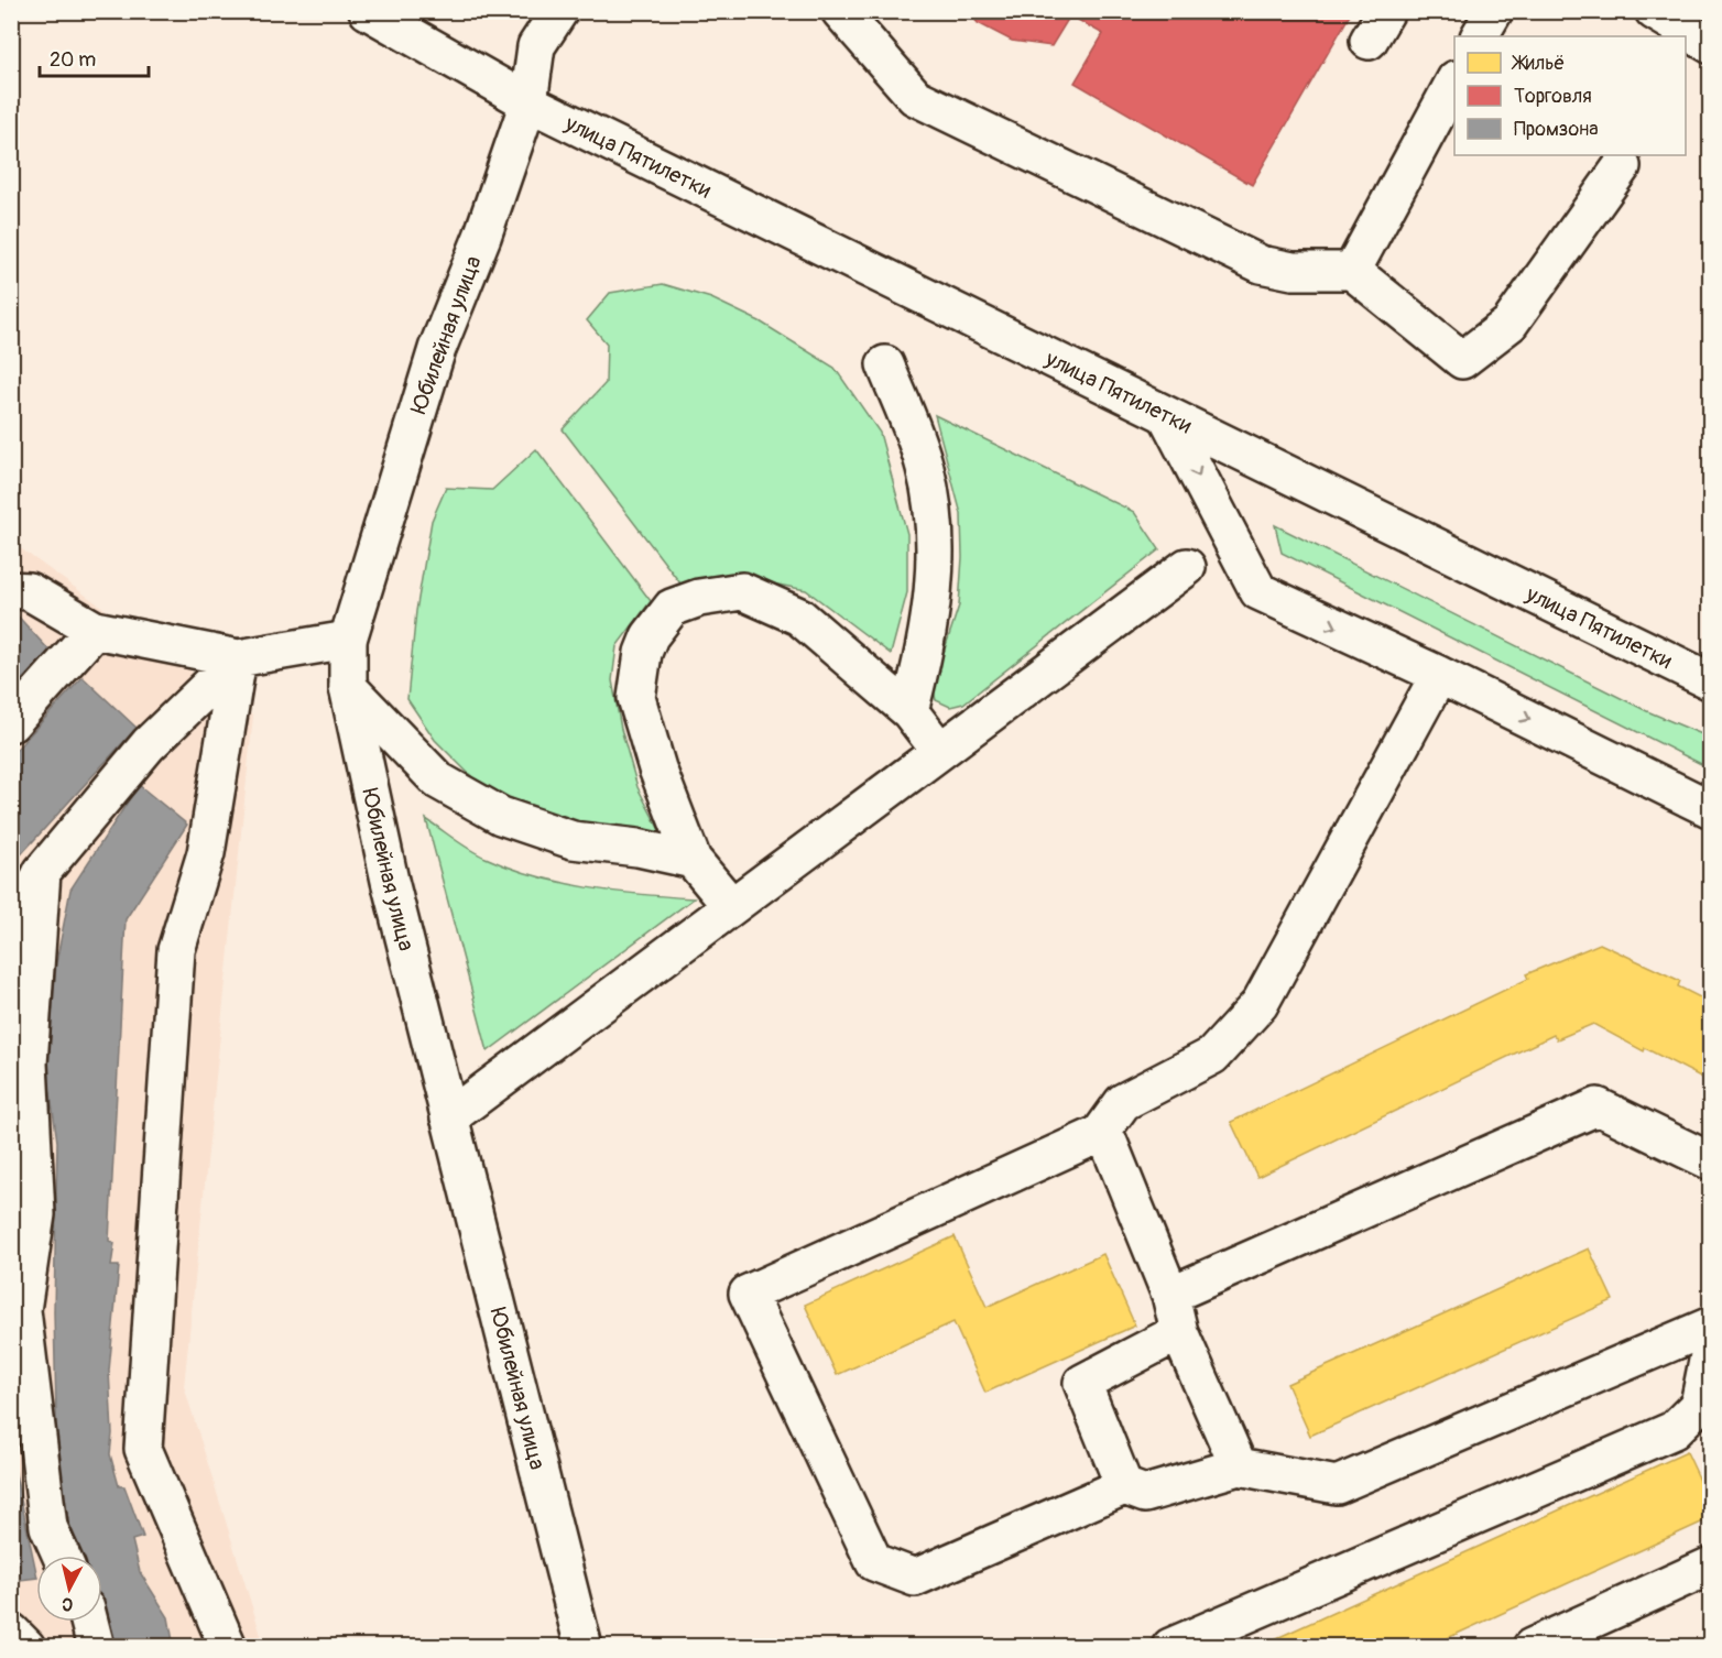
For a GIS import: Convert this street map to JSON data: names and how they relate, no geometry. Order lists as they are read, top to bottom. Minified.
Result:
{"streets":{"main road":["улица Пятилетки","Юбилейная улица"]},"crossings":[["улица Пятилетки","Юбилейная улица"]],"legend":["Жильё","Торговля","Промзона"],"scale_bar":"20 m","north":"bottom"}
